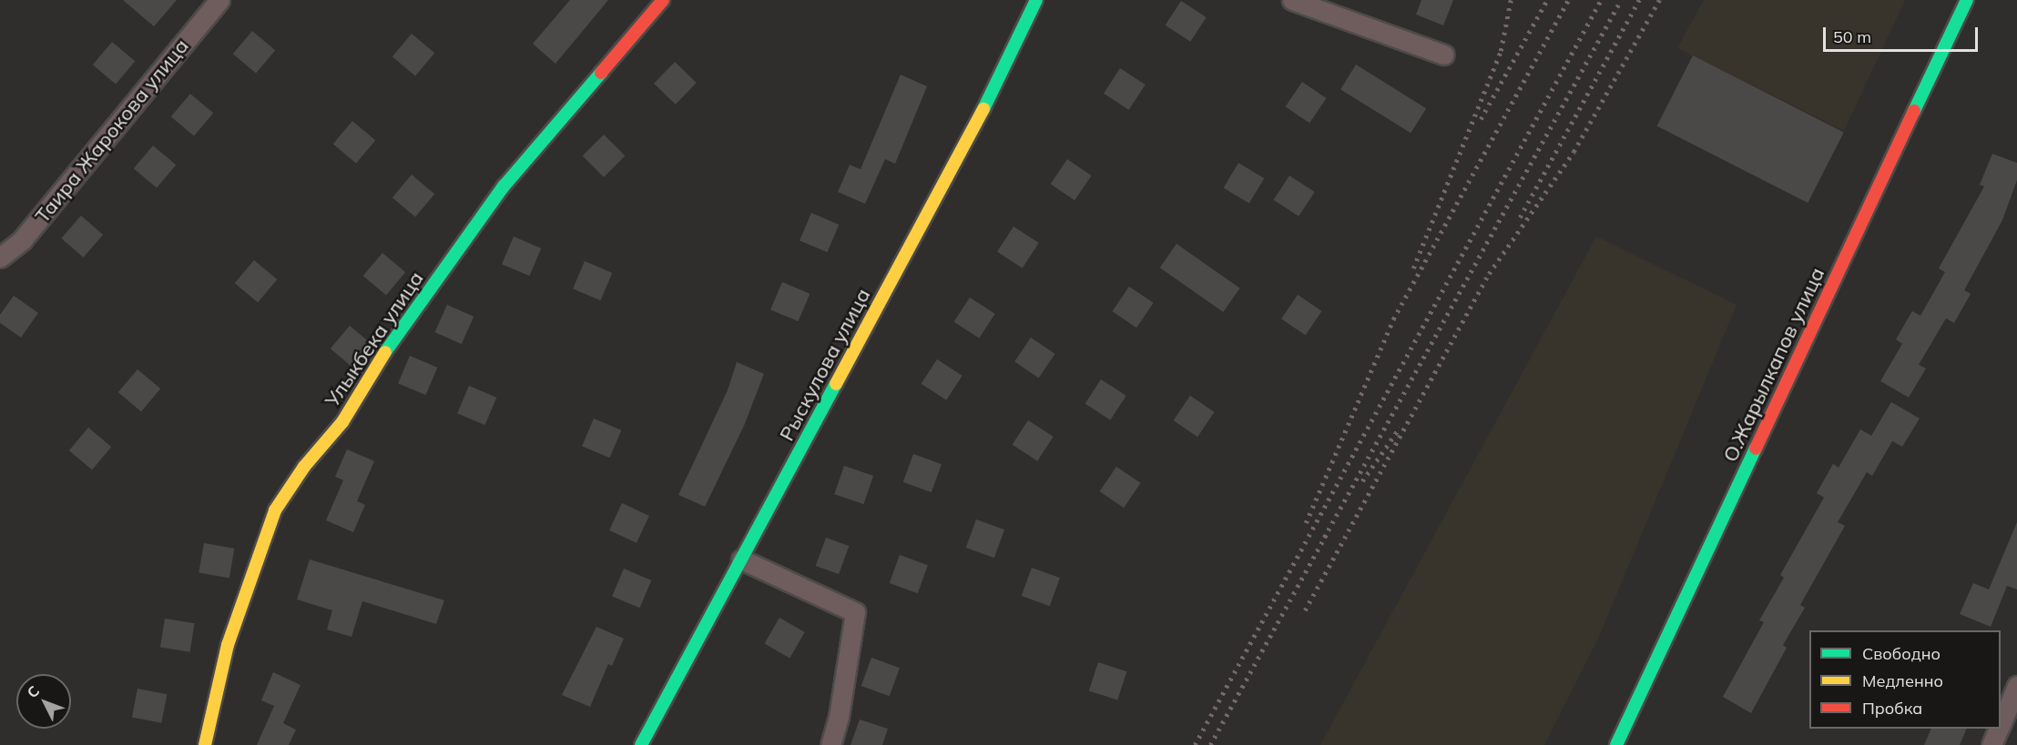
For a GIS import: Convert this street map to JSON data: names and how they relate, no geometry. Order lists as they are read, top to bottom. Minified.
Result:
{"streets":{"street":["Таира Жарокова улица","Улыкбека улица","Рыскулова улица","О.Жарылкапов улица"]},"legend":["Свободно","Медленно","Пробка"],"scale_bar":"50 m","north":"top left"}
